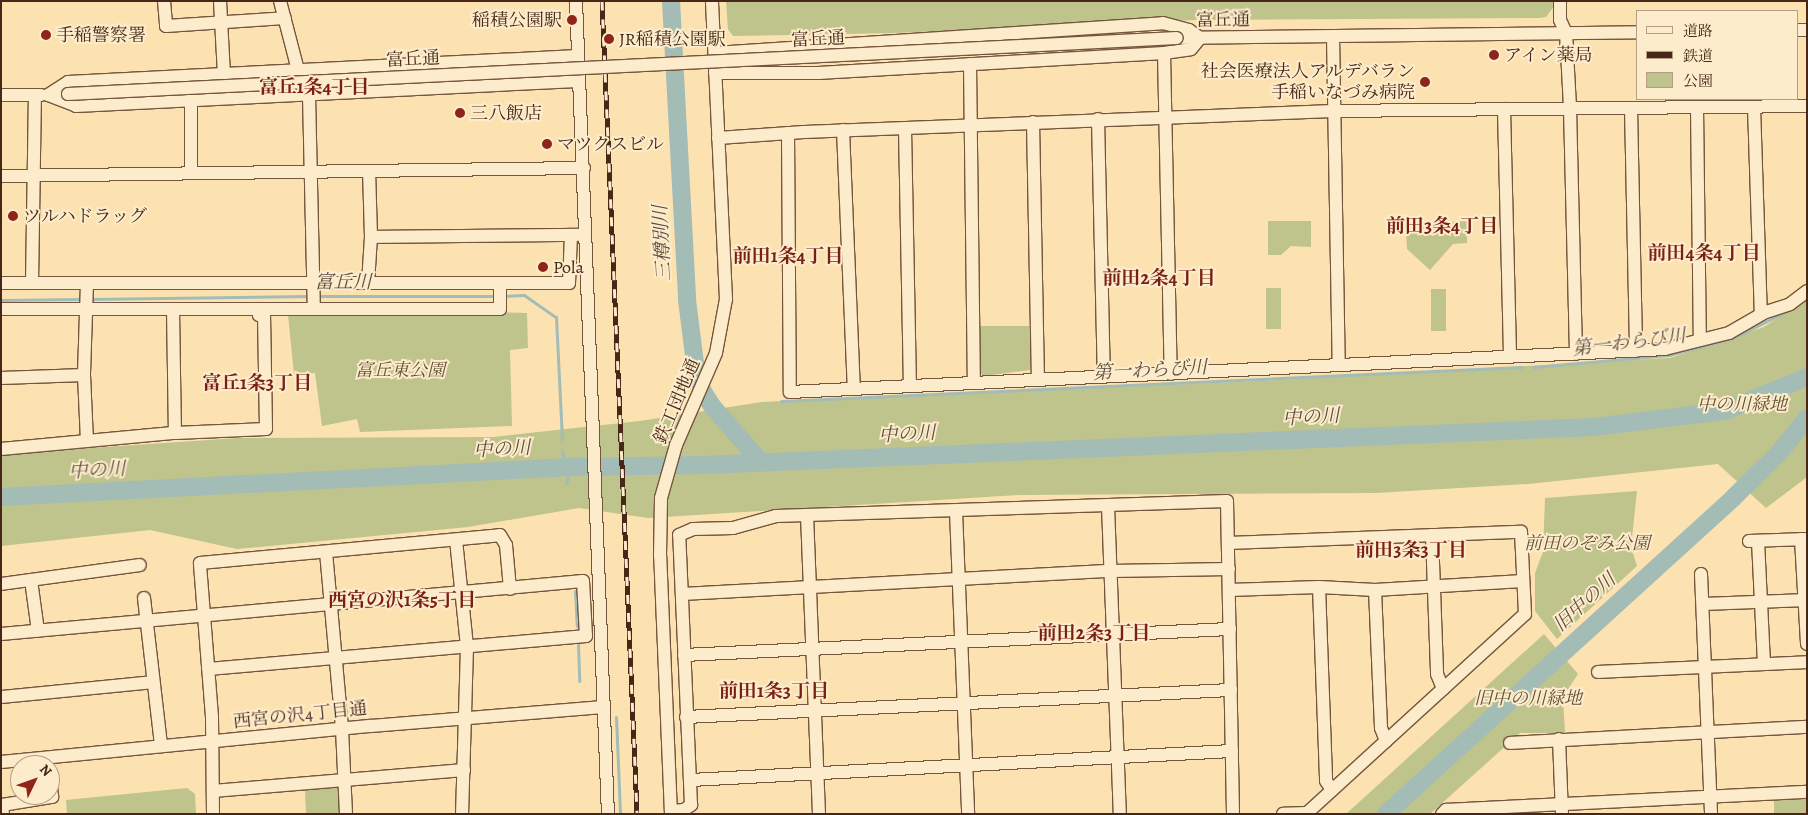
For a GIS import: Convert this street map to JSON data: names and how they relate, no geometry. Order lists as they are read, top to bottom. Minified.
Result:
{"streets":{"street":["富丘通","鉄工団地通","西宮の沢4丁目通"]},"districts":["富丘1条4丁目","前田3条4丁目","前田4条4丁目","前田1条4丁目","前田2条4丁目","富丘1条3丁目","前田3条3丁目","西宮の沢1条5丁目","前田2条3丁目","前田1条3丁目"],"water":["三樽別川","富丘川","第一わらび川","中の川","旧中の川"],"parks":["富丘東公園","中の川緑地","前田のぞみ公園","旧中の川緑地"],"places":["稲積公園駅","手稲警察署","JR稲積公園駅","アイン薬局","社会医療法人アルデバラン 手稲いなづみ病院","三八飯店","マツクスビル","ツルハドラッグ","Pola"],"legend":["道路","鉄道","公園"],"north":"top right"}
